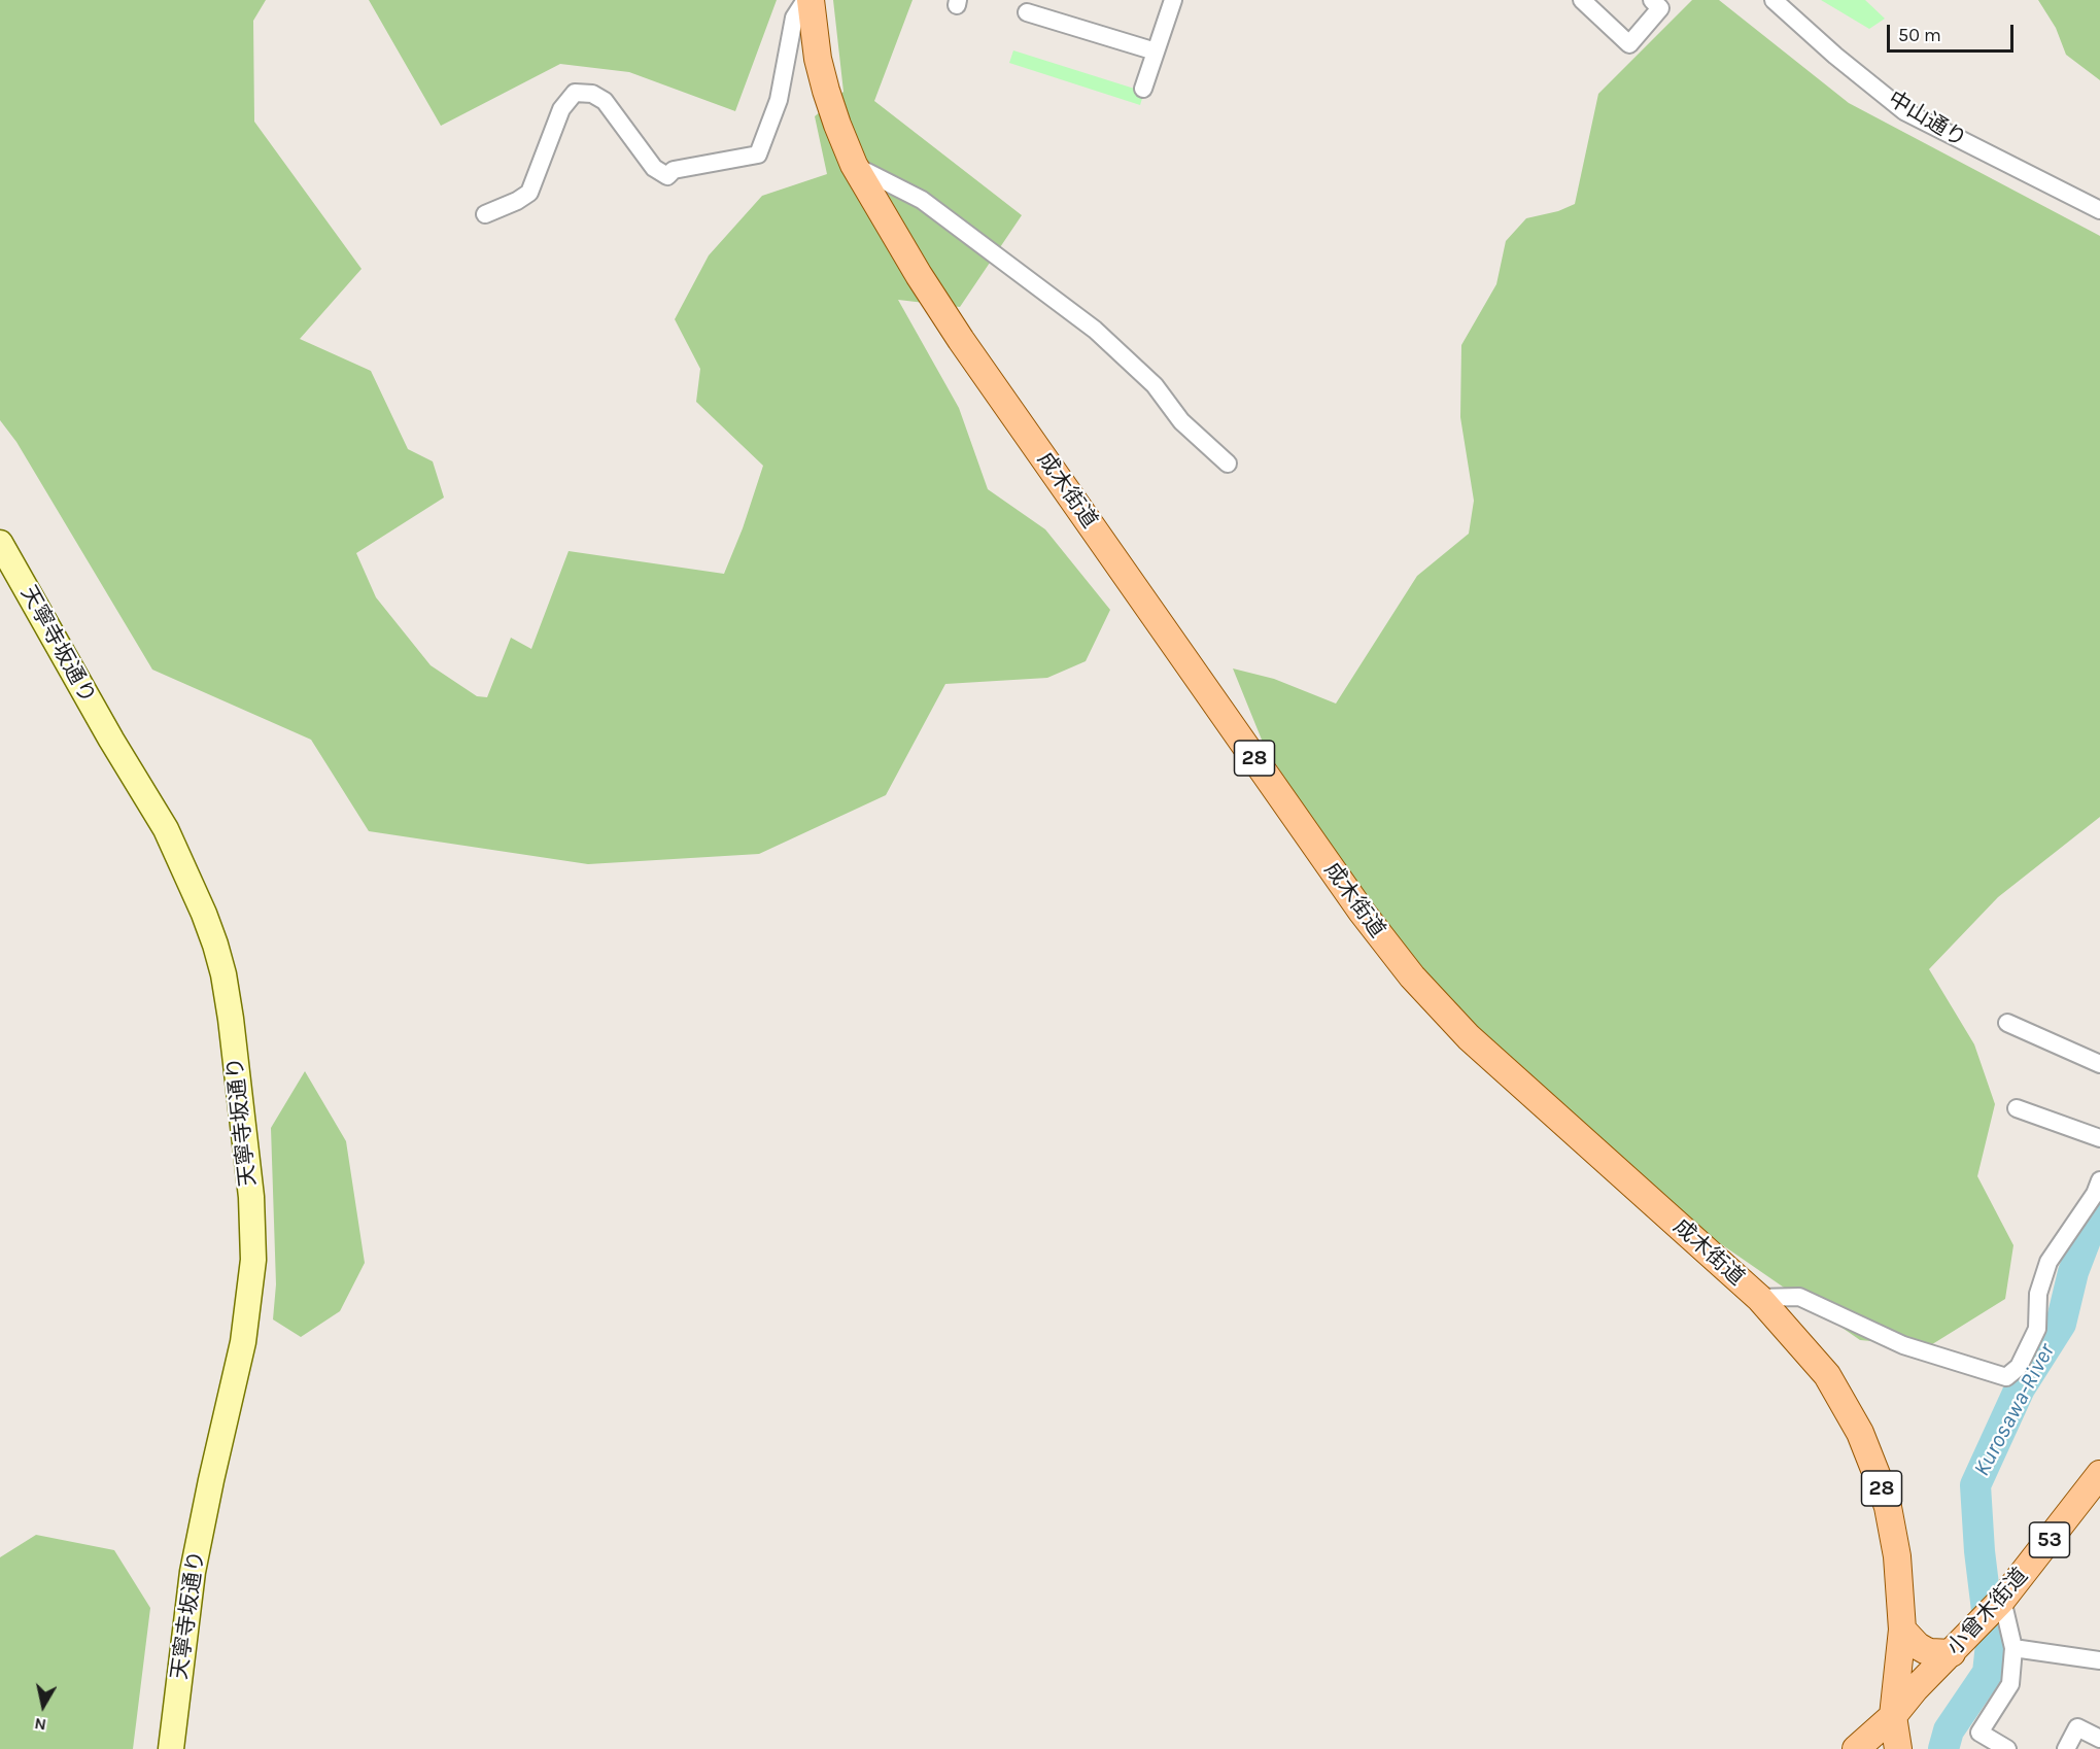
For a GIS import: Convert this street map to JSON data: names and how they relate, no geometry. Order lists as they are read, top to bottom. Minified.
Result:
{"streets":{"main road":["成木街道","28","53","小曾木街道"],"street":["中山通り","天寧寺坂通り"]},"crossings":[["成木街道","小曾木街道"]],"water":["Kurosawa-River"],"scale_bar":"50 m","north":"bottom"}
